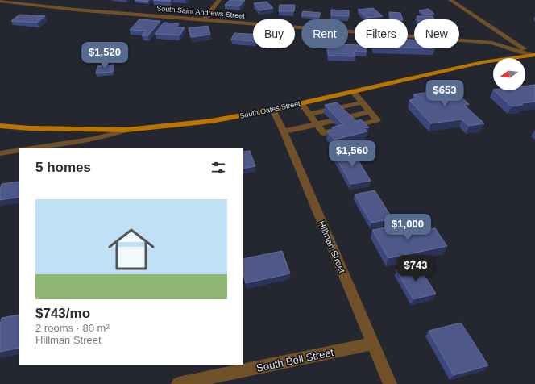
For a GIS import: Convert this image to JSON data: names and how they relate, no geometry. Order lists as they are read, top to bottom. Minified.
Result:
{"streets":{"main road":["South Oates Street"],"street":["South Saint Andrews Street","Hillman Street","South Bell Street"]},"crossings":[["South Saint Andrews Street","South Oates Street"],["South Oates Street","Hillman Street"],["Hillman Street","South Bell Street"]],"north":"left","page":{"chip":["Buy","Rent","Filters","New"],"price":["$1,520","$653","$1,560","$1,000","$743"],"heading":"5 homes","list":[{"name":"$743/mo","note":"2 rooms · 80 m² · Hillman Street"}]}}
